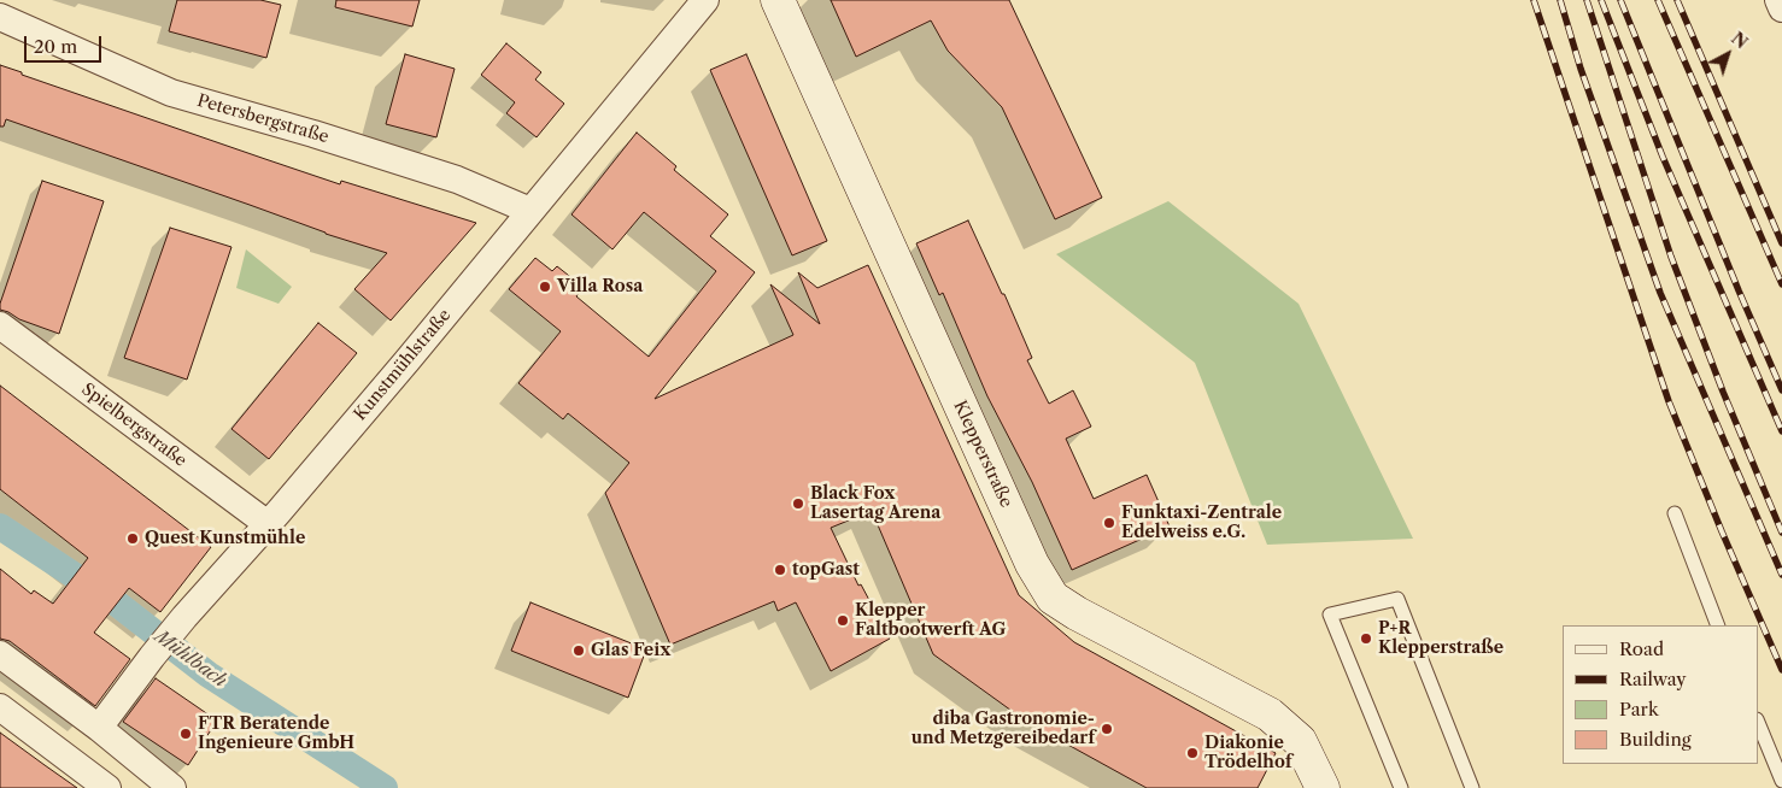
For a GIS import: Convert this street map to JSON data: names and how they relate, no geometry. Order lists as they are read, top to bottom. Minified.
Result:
{"streets":{"street":["Petersbergstraße","Kunstmühlstraße","Spielbergstraße","Klepperstraße"]},"crossings":[["Petersbergstraße","Kunstmühlstraße"],["Kunstmühlstraße","Spielbergstraße"]],"water":["Mühlbach"],"places":["Villa Rosa","Black Fox Lasertag Arena","Funktaxi-Zentrale Edelweiss e.G.","Quest Kunstmühle","topGast","Klepper Faltbootwerft AG","P+R Klepperstraße","Glas Feix","diba Gastronomie- und Metzgereibedarf","FTR Beratende Ingenieure GmbH","Diakonie Trödelhof"],"legend":["Road","Railway","Park","Building"],"scale_bar":"20 m","north":"top right"}
